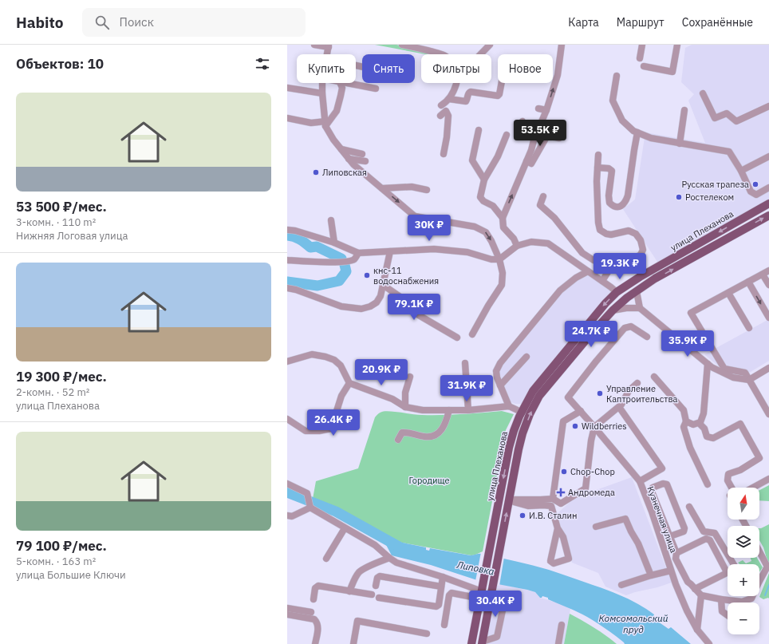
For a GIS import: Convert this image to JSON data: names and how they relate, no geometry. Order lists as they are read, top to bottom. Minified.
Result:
{"streets":{"main road":["улица Плеханова"],"street":["Кузнечная улица"]},"water":["Липовка","Комсомольский пруд"],"parks":["Городище"],"places":{"other":["Липовская","Русская трапеза","Ростелеком","кнс-11 водоснабжения","Управление Каптроительства","Wildberries","Chop-Chop","И.В. Сталин"],"health":["Андромеда"]},"north":"top","page":{"header":"Habito","search":"Поиск","nav":["Карта","Маршрут","Сохранённые"],"heading":"Объектов: 10","chip":["Купить","Снять","Фильтры","Новое"],"list":[{"name":"53 500 ₽/мес.","note":"3-комн. · 110 m² · Нижняя Логовая улица"},{"name":"19 300 ₽/мес.","note":"2-комн. · 52 m² · улица Плеханова"},{"name":"79 100 ₽/мес.","note":"5-комн. · 163 m² · улица Большие Ключи"}],"price":["53.5K ₽","30K ₽","19.3K ₽","79.1K ₽","24.7K ₽","35.9K ₽","20.9K ₽","31.9K ₽","26.4K ₽","30.4K ₽"],"map_buttons":["+","−"]}}
